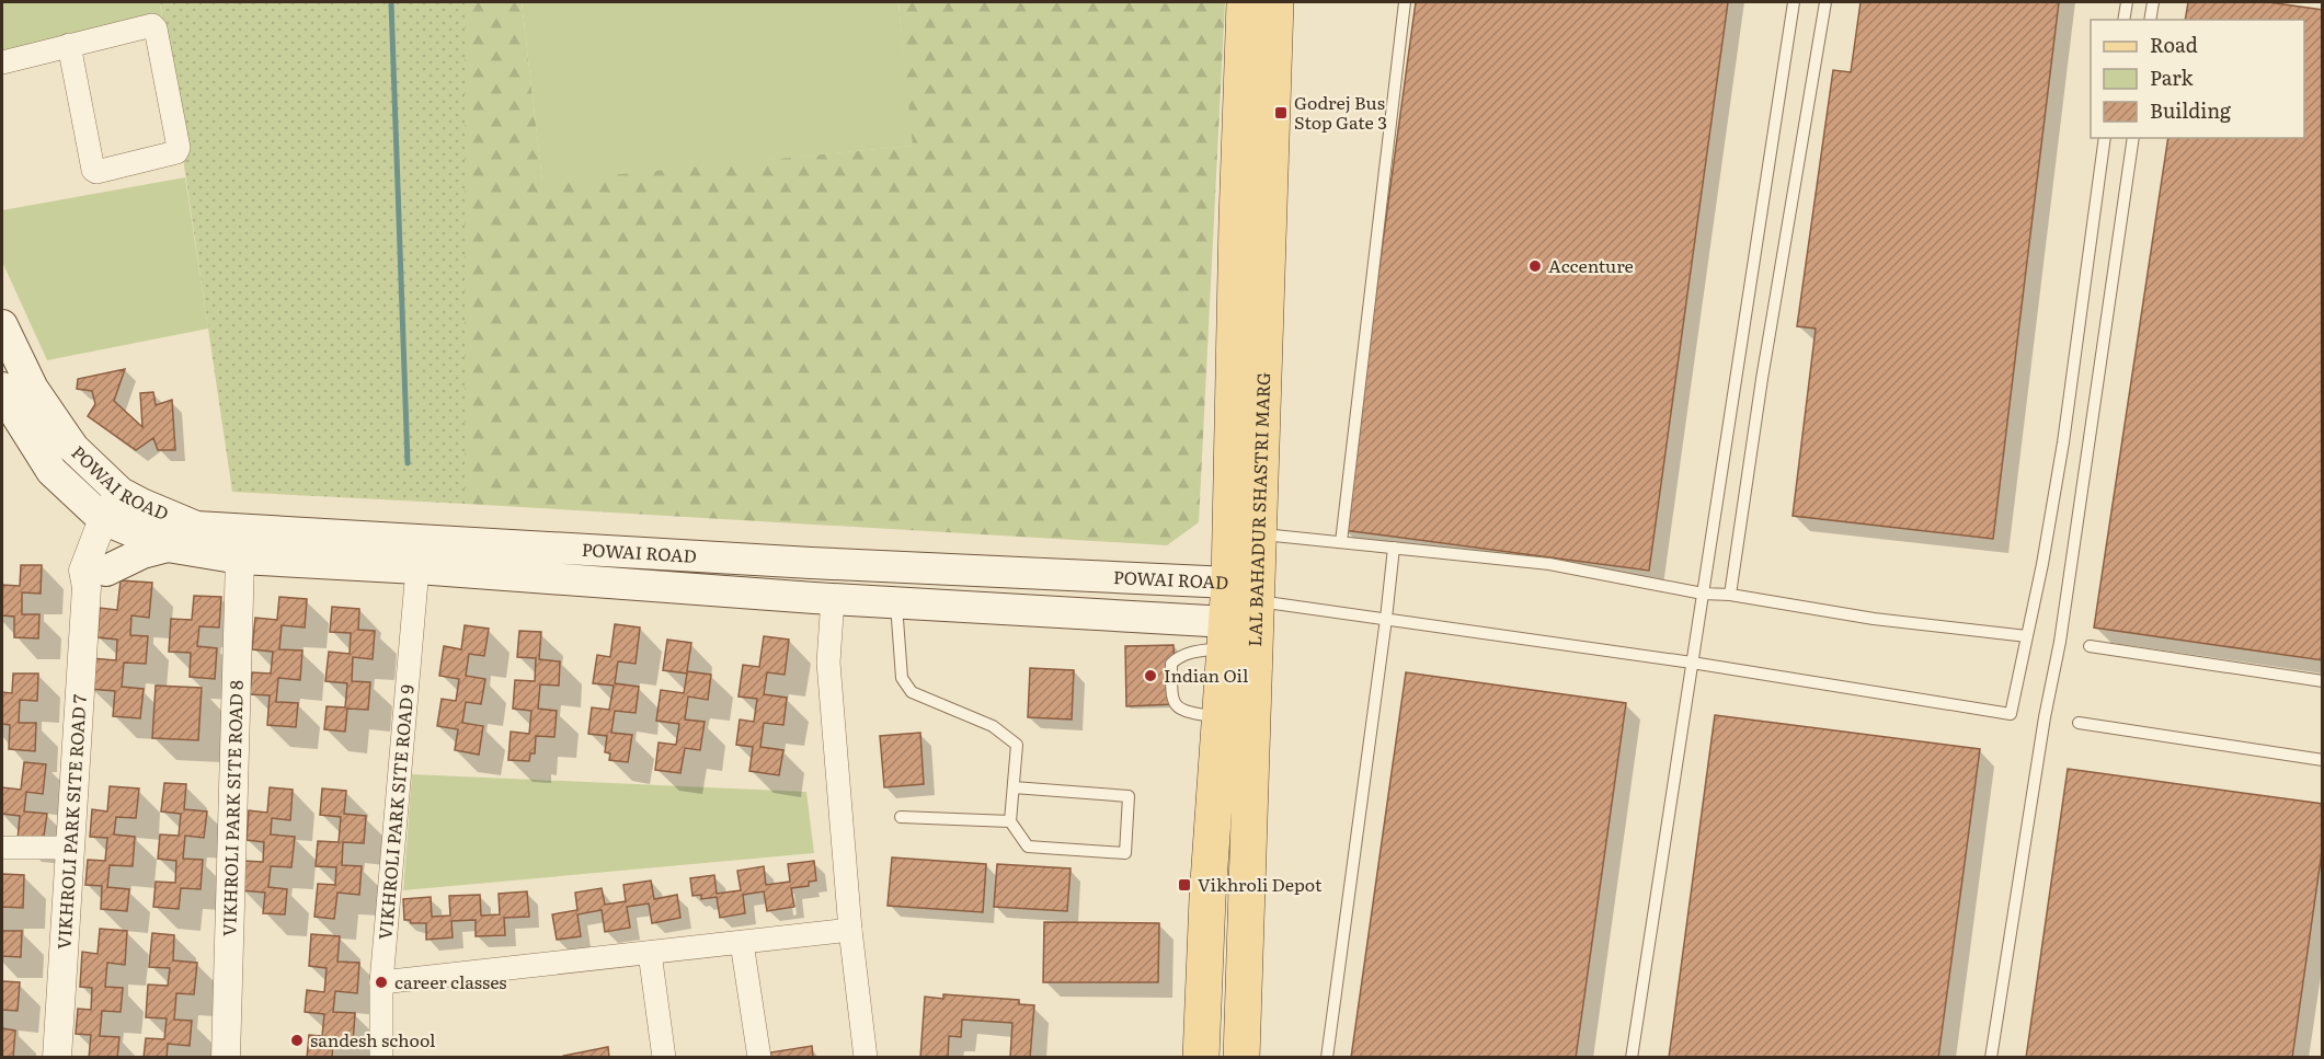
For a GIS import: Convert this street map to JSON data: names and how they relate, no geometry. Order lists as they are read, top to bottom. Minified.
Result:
{"streets":{"main road":["POWAI ROAD","LAL BAHADUR SHASTRI MARG"],"street":["VIKHROLI PARK SITE ROAD 8","VIKHROLI PARK SITE ROAD 9","VIKHROLI PARK SITE ROAD 7"]},"crossings":[["POWAI ROAD","LAL BAHADUR SHASTRI MARG"],["POWAI ROAD","VIKHROLI PARK SITE ROAD 8"],["POWAI ROAD","VIKHROLI PARK SITE ROAD 9"],["POWAI ROAD","VIKHROLI PARK SITE ROAD 7"]],"places":{"transit":["Godrej Bus Stop Gate 3","Vikhroli Depot"],"other":["Accenture","Indian Oil","career classes","sandesh school"]},"legend":["Road","Park","Building"]}
